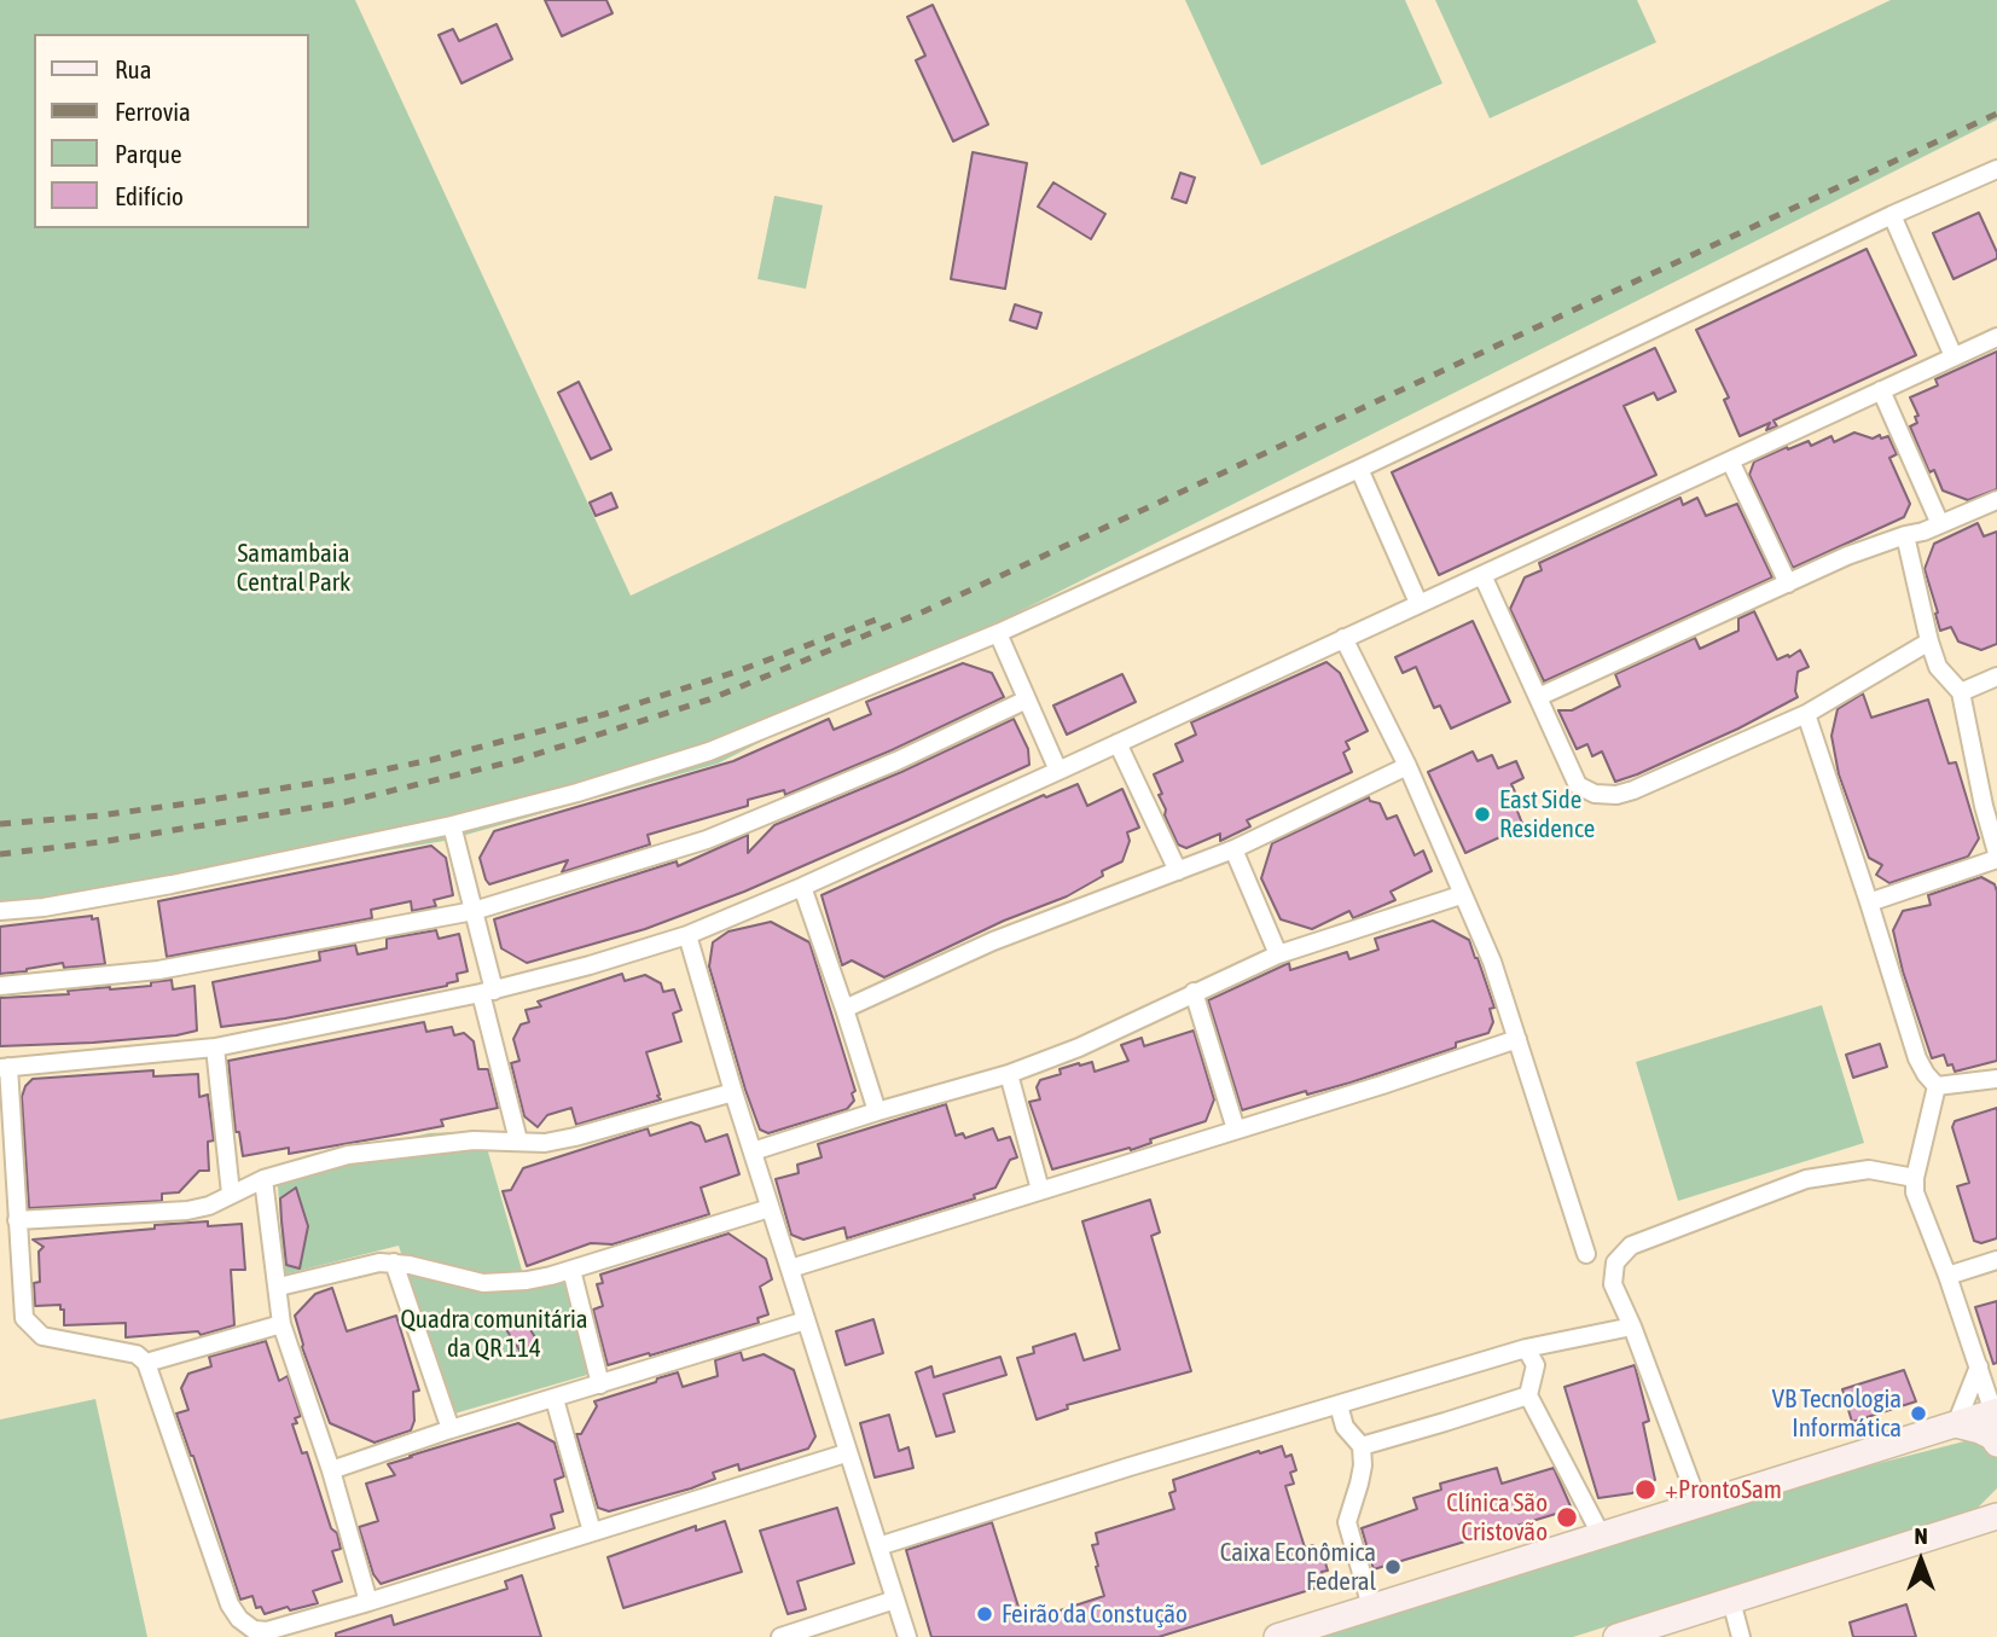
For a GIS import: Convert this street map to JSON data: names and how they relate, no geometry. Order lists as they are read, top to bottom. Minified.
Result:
{"parks":["Samambaia Central Park","Quadra comunitária da QR 114"],"places":["East Side Residence","VB Tecnologia Informática","+ProntoSam","Clínica São Cristovão","Caixa Econômica Federal","Feirão da Constução"],"legend":["Rua","Ferrovia","Parque","Edifício"],"north":"top"}
